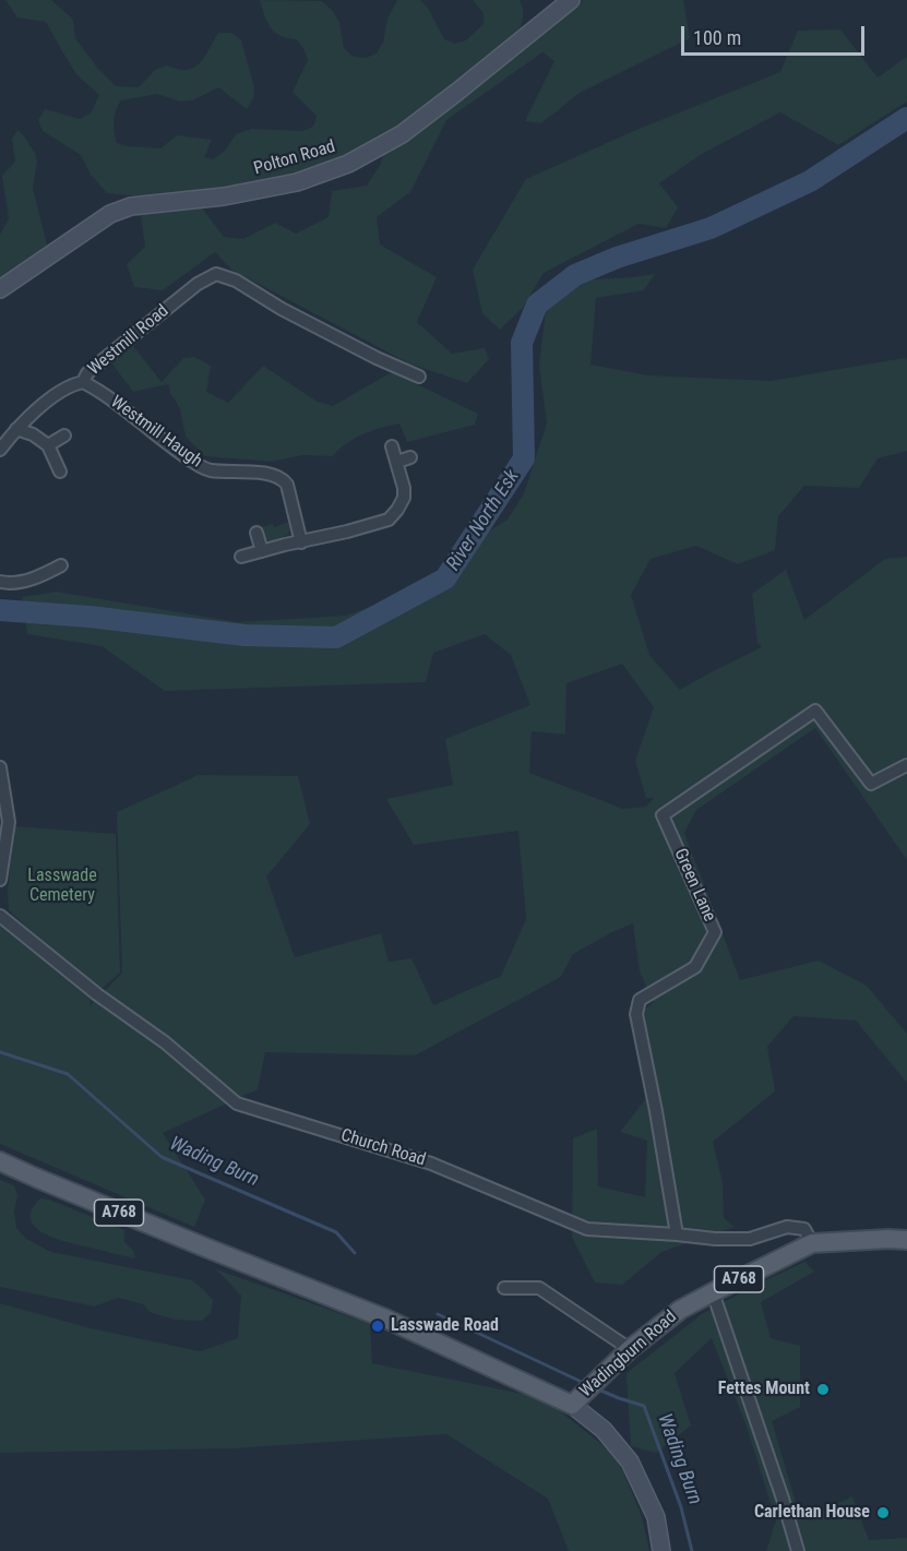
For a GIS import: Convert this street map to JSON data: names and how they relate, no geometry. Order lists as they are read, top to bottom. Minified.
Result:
{"streets":{"main road":["A768","Wadingburn Road"],"street":["Polton Road","Westmill Road","Westmill Haugh","Green Lane","Church Road"]},"crossings":[["Westmill Road","Westmill Haugh"],["Green Lane","Church Road"],["Church Road","Wadingburn Road"],["A768","Wadingburn Road"]],"water":["River North Esk","Wading Burn"],"parks":["Lasswade Cemetery"],"places":["Lasswade Road","Fettes Mount","Carlethan House"],"scale_bar":"100 m"}
